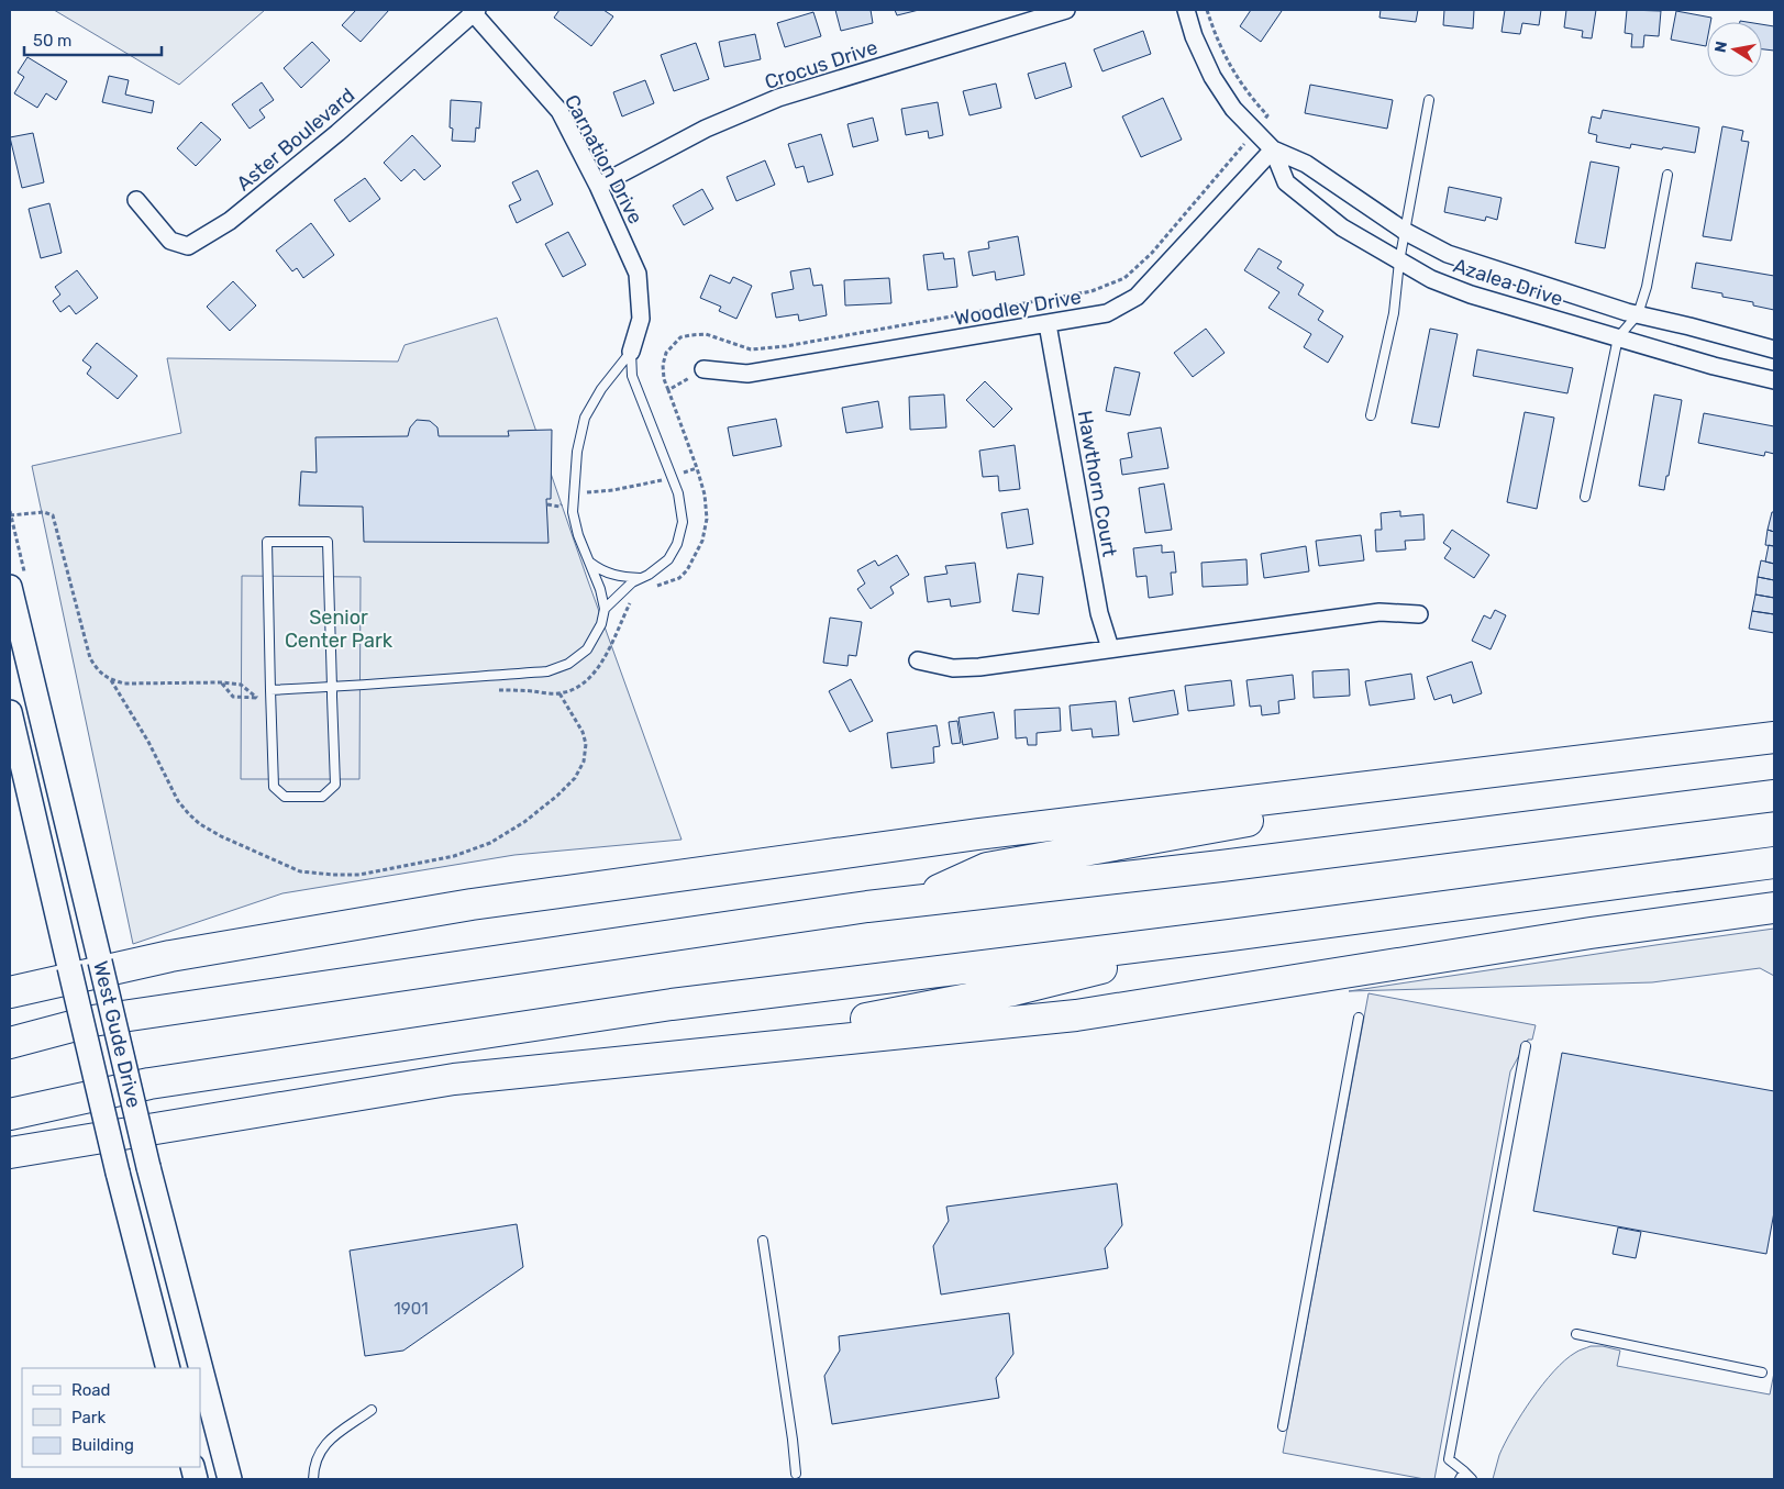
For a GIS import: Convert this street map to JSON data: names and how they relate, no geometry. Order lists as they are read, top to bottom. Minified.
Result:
{"streets":{"main road":["West Gude Drive"],"street":["Crocus Drive","Aster Boulevard","Carnation Drive","Azalea Drive","Woodley Drive","Hawthorn Court"]},"crossings":[["Crocus Drive","Carnation Drive"],["Aster Boulevard","Carnation Drive"],["Azalea Drive","Woodley Drive"],["Woodley Drive","Hawthorn Court"]],"parks":["Senior Center Park"],"house_numbers":["1901"],"legend":["Road","Park","Building"],"scale_bar":"50 m","north":"left"}
